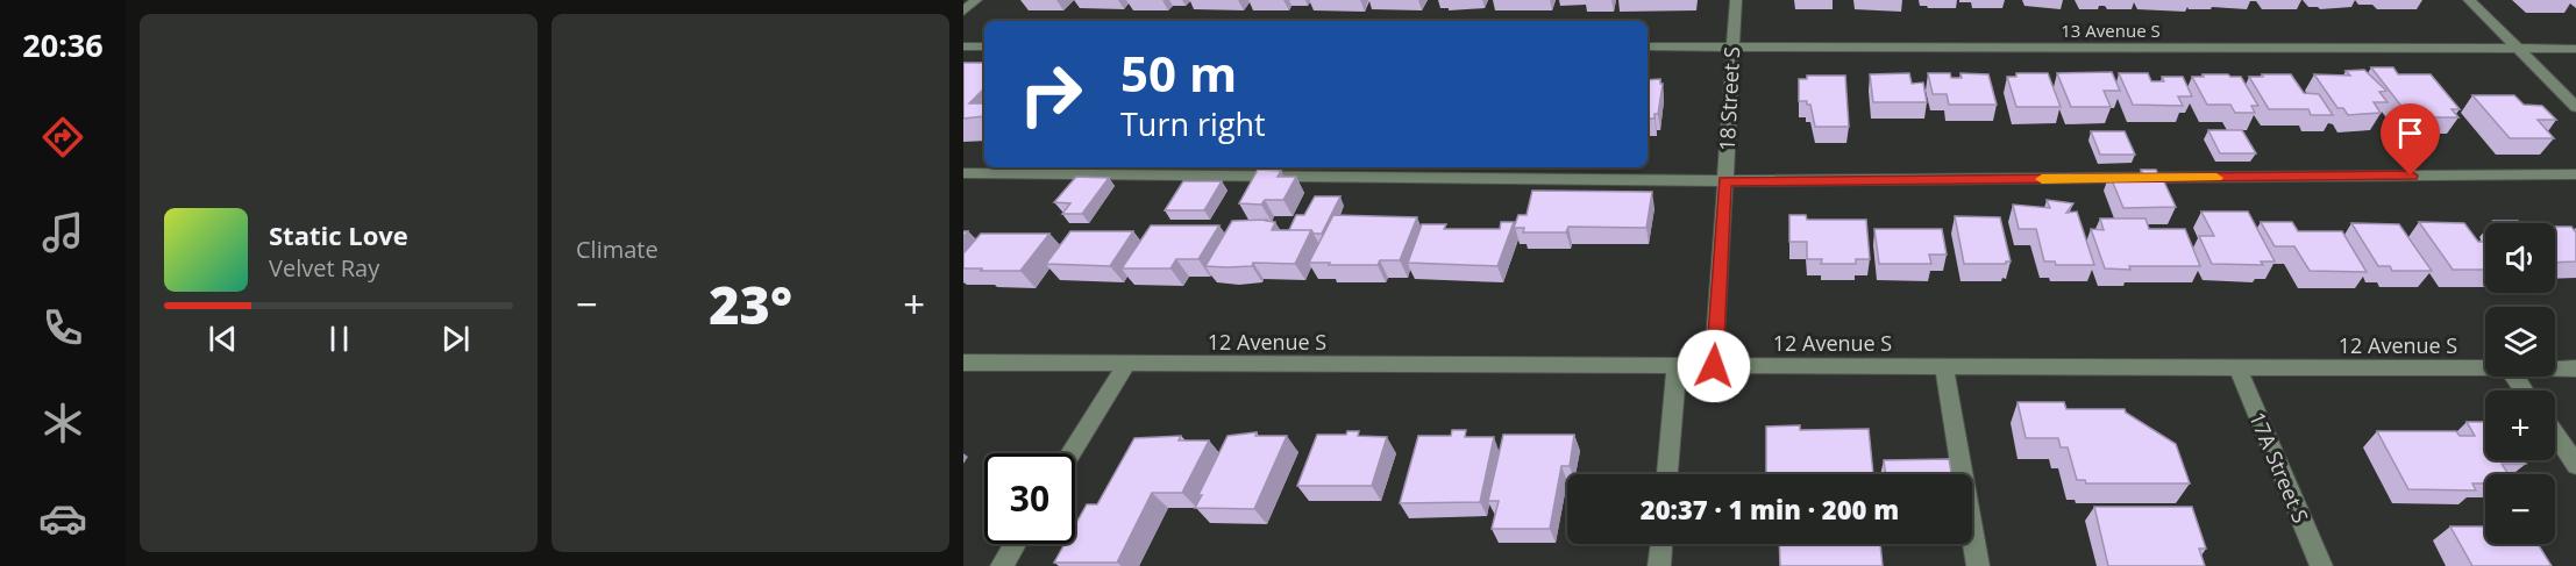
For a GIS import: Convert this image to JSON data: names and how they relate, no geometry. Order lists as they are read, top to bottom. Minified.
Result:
{"streets":{"street":["13 Avenue S","18 Street S","12 Avenue S","17A Street S"]},"crossings":[["13 Avenue S","18 Street S"],["18 Street S","12 Avenue S"],["12 Avenue S","17A Street S"]],"page":{"tabs":"20:36","tile":"Climate","turn":["50 m","Turn right"],"song":["Static Love","Velvet Ray"],"map_buttons":["+","−"],"heat":["−","23°","+"],"limit":"30","trip":"20:37 · 1 min · 200 m"}}
